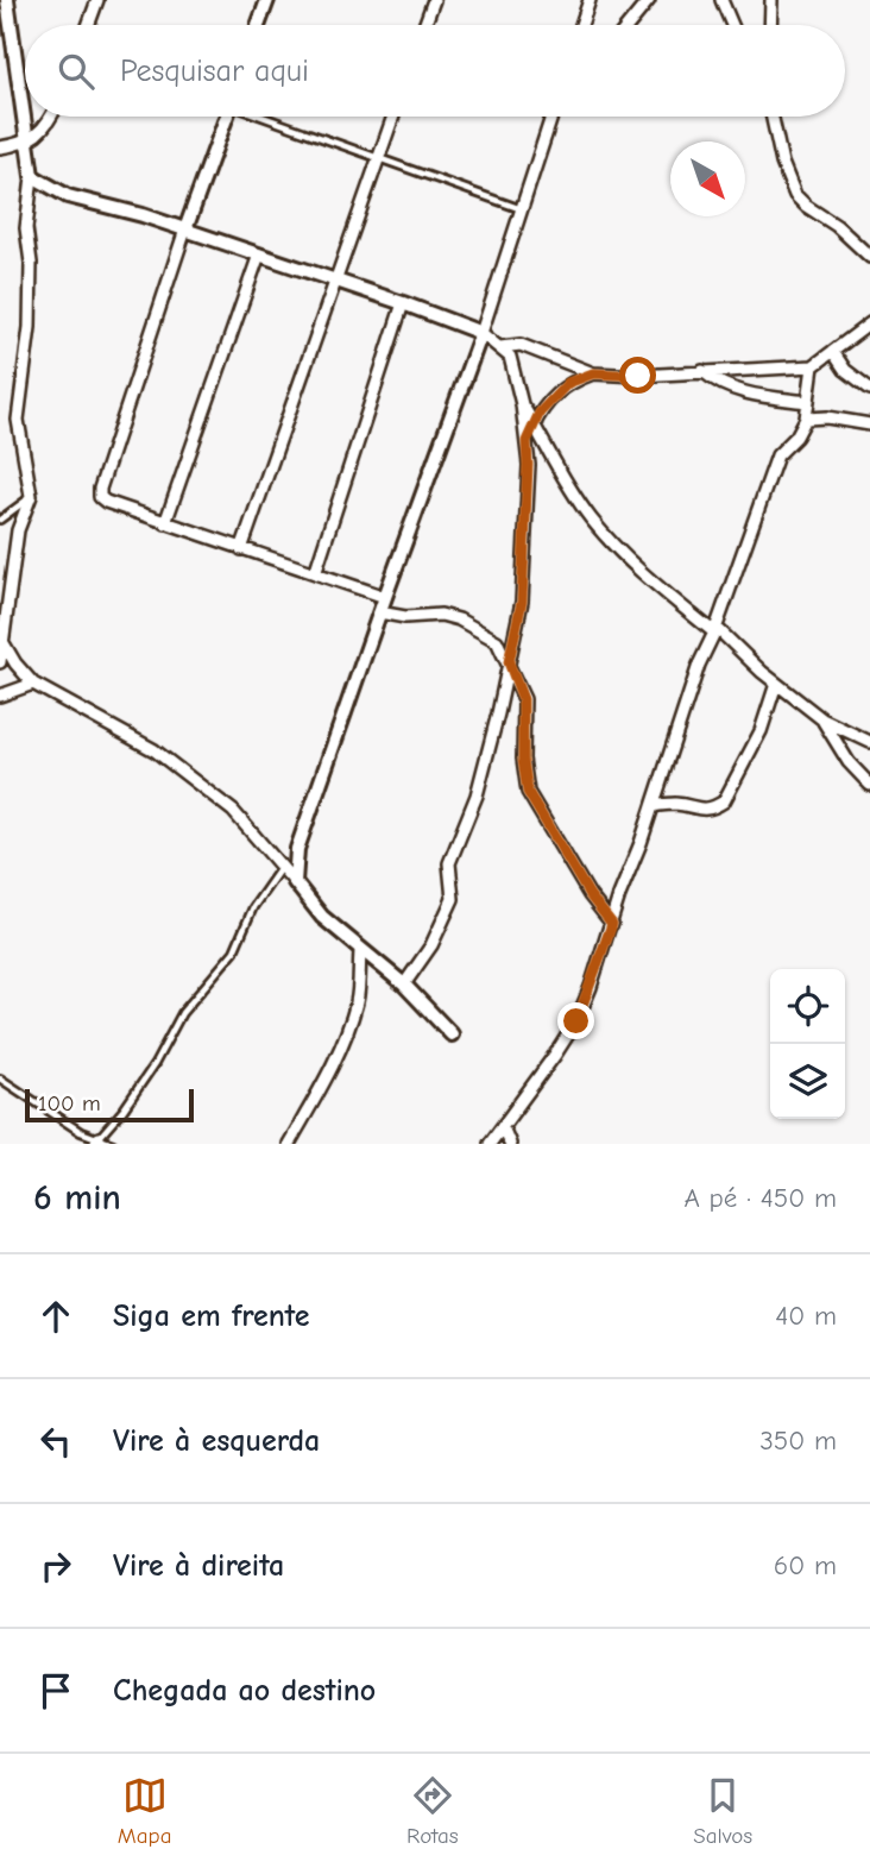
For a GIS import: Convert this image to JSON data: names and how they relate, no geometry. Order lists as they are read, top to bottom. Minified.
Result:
{"scale_bar":"100 m","north":"bottom right","page":{"search":"Pesquisar aqui","scale":"100 m","heading":["6 min","A pé · 450 m"],"list":[["Siga em frente","40 m"],["Vire à esquerda","350 m"],["Vire à direita","60 m"],"Chegada ao destino"],"nav":["Mapa","Rotas","Salvos"]}}
